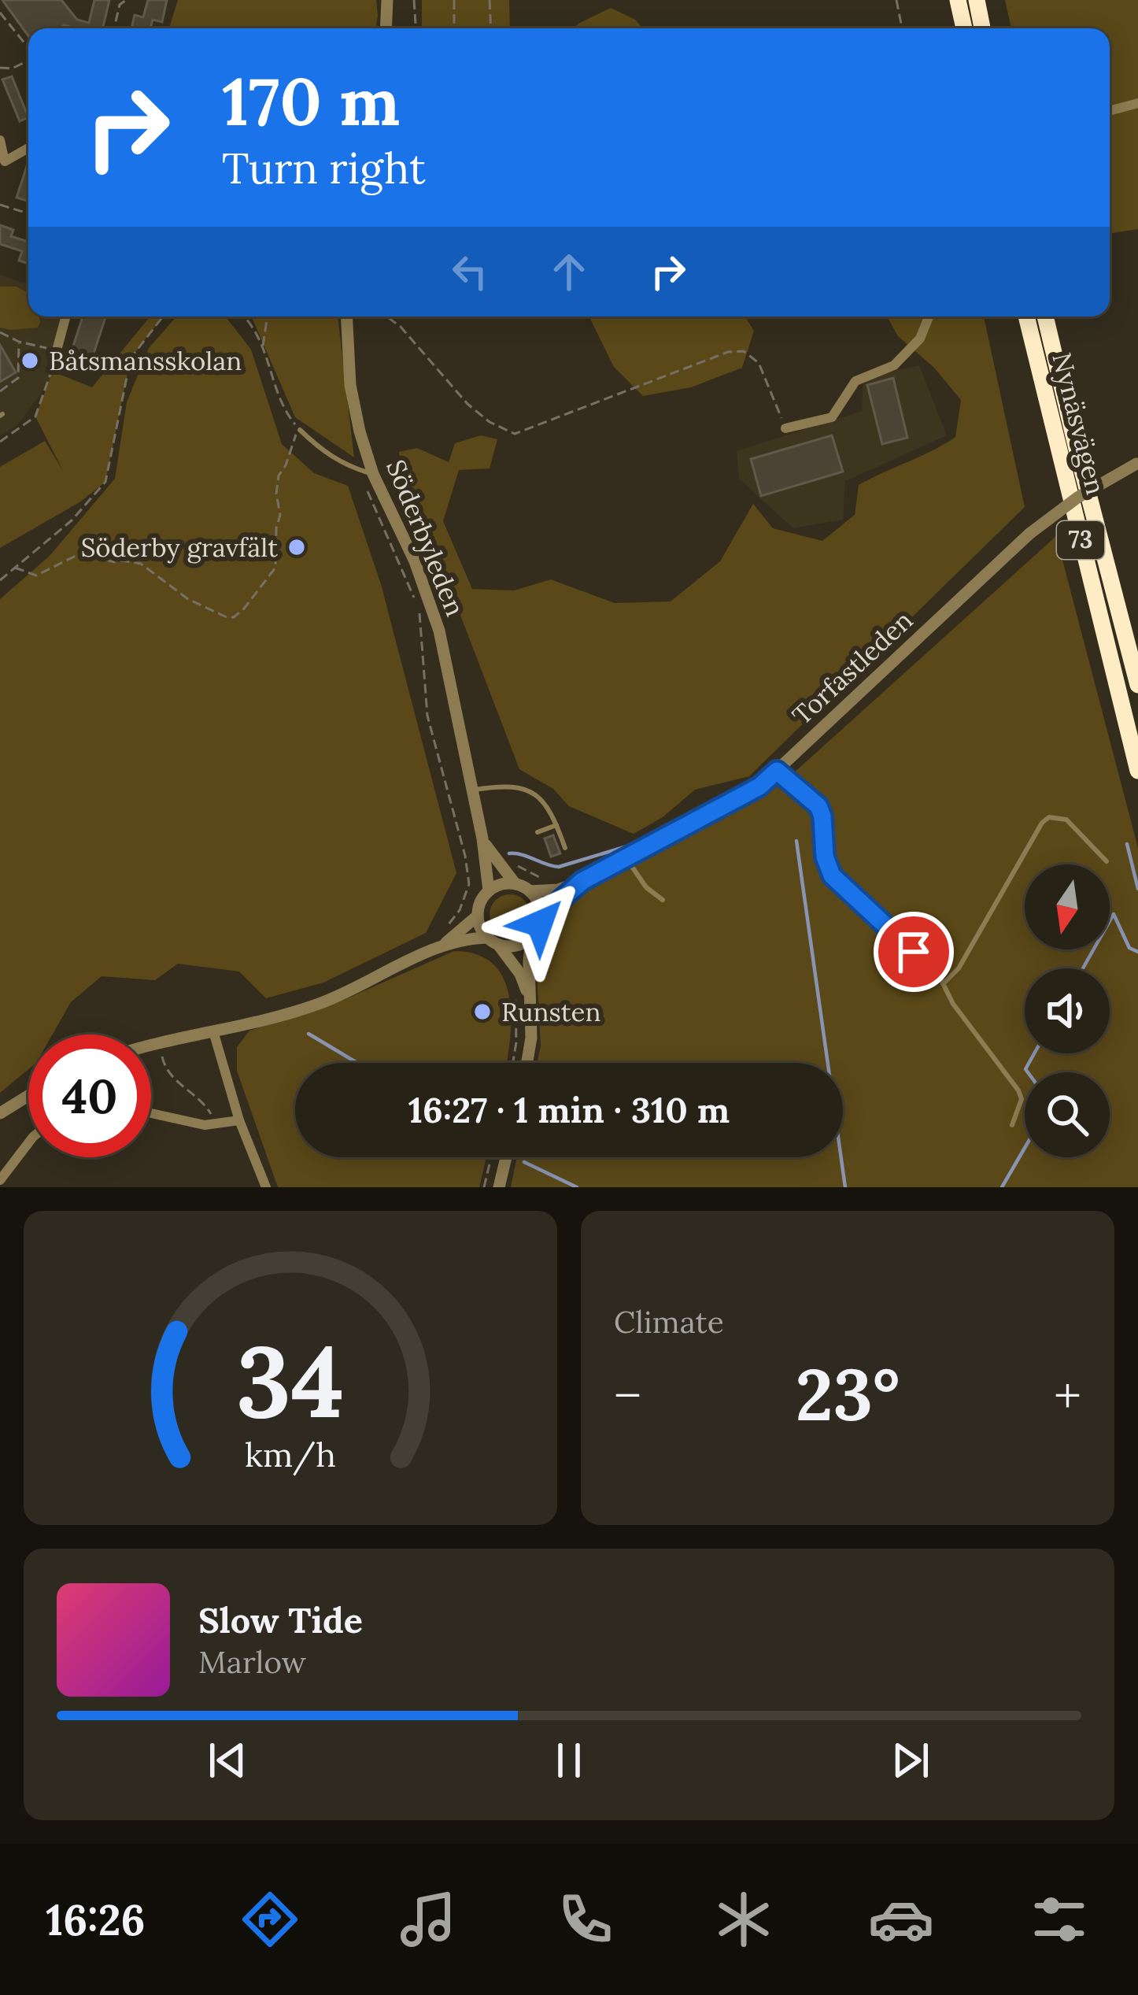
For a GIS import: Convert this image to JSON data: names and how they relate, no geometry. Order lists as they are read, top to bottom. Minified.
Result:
{"streets":{"highway":["Nynäsvägen","73"],"street":["Söderbyleden","Torfastleden"]},"crossings":[["Söderbyleden","Torfastleden"]],"places":["Båtsmansskolan","Söderby gravfält","Runsten"],"north":"bottom","page":{"turn":["170 m","Turn right"],"limit":"40","trip":"16:27 · 1 min · 310 m","tile":"Climate","heat":["−","23°","+"],"song":["Slow Tide","Marlow"],"tabs":"16:26","gauge":["34","km/h"]}}
